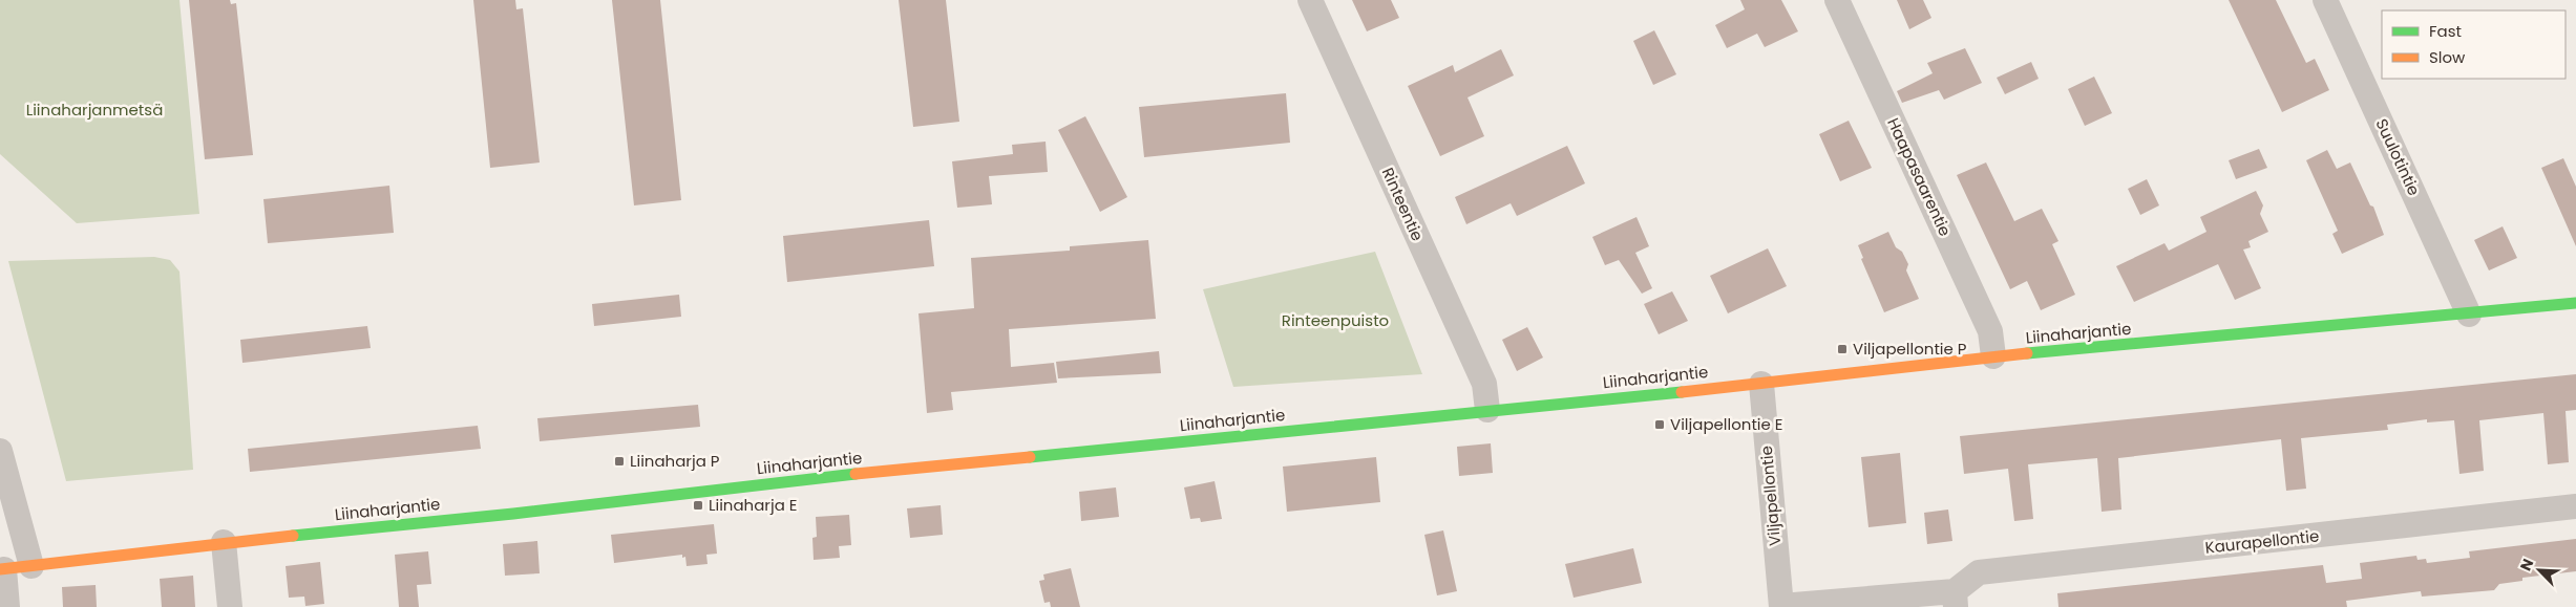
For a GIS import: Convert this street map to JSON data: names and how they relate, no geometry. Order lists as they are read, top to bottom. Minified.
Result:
{"streets":{"main road":["Liinaharjantie"],"street":["Suulotintie","Haapasaarentie","Rinteentie","Viljapellontie","Kaurapellontie"]},"crossings":[["Suulotintie","Liinaharjantie"],["Haapasaarentie","Liinaharjantie"],["Rinteentie","Liinaharjantie"],["Liinaharjantie","Viljapellontie"],["Viljapellontie","Kaurapellontie"]],"parks":["Liinaharjanmetsä","Rinteenpuisto"],"places":{"transit":["Viljapellontie P","Viljapellontie E","Liinaharja P","Liinaharja E"]},"legend":["Fast","Slow"],"north":"top left"}
